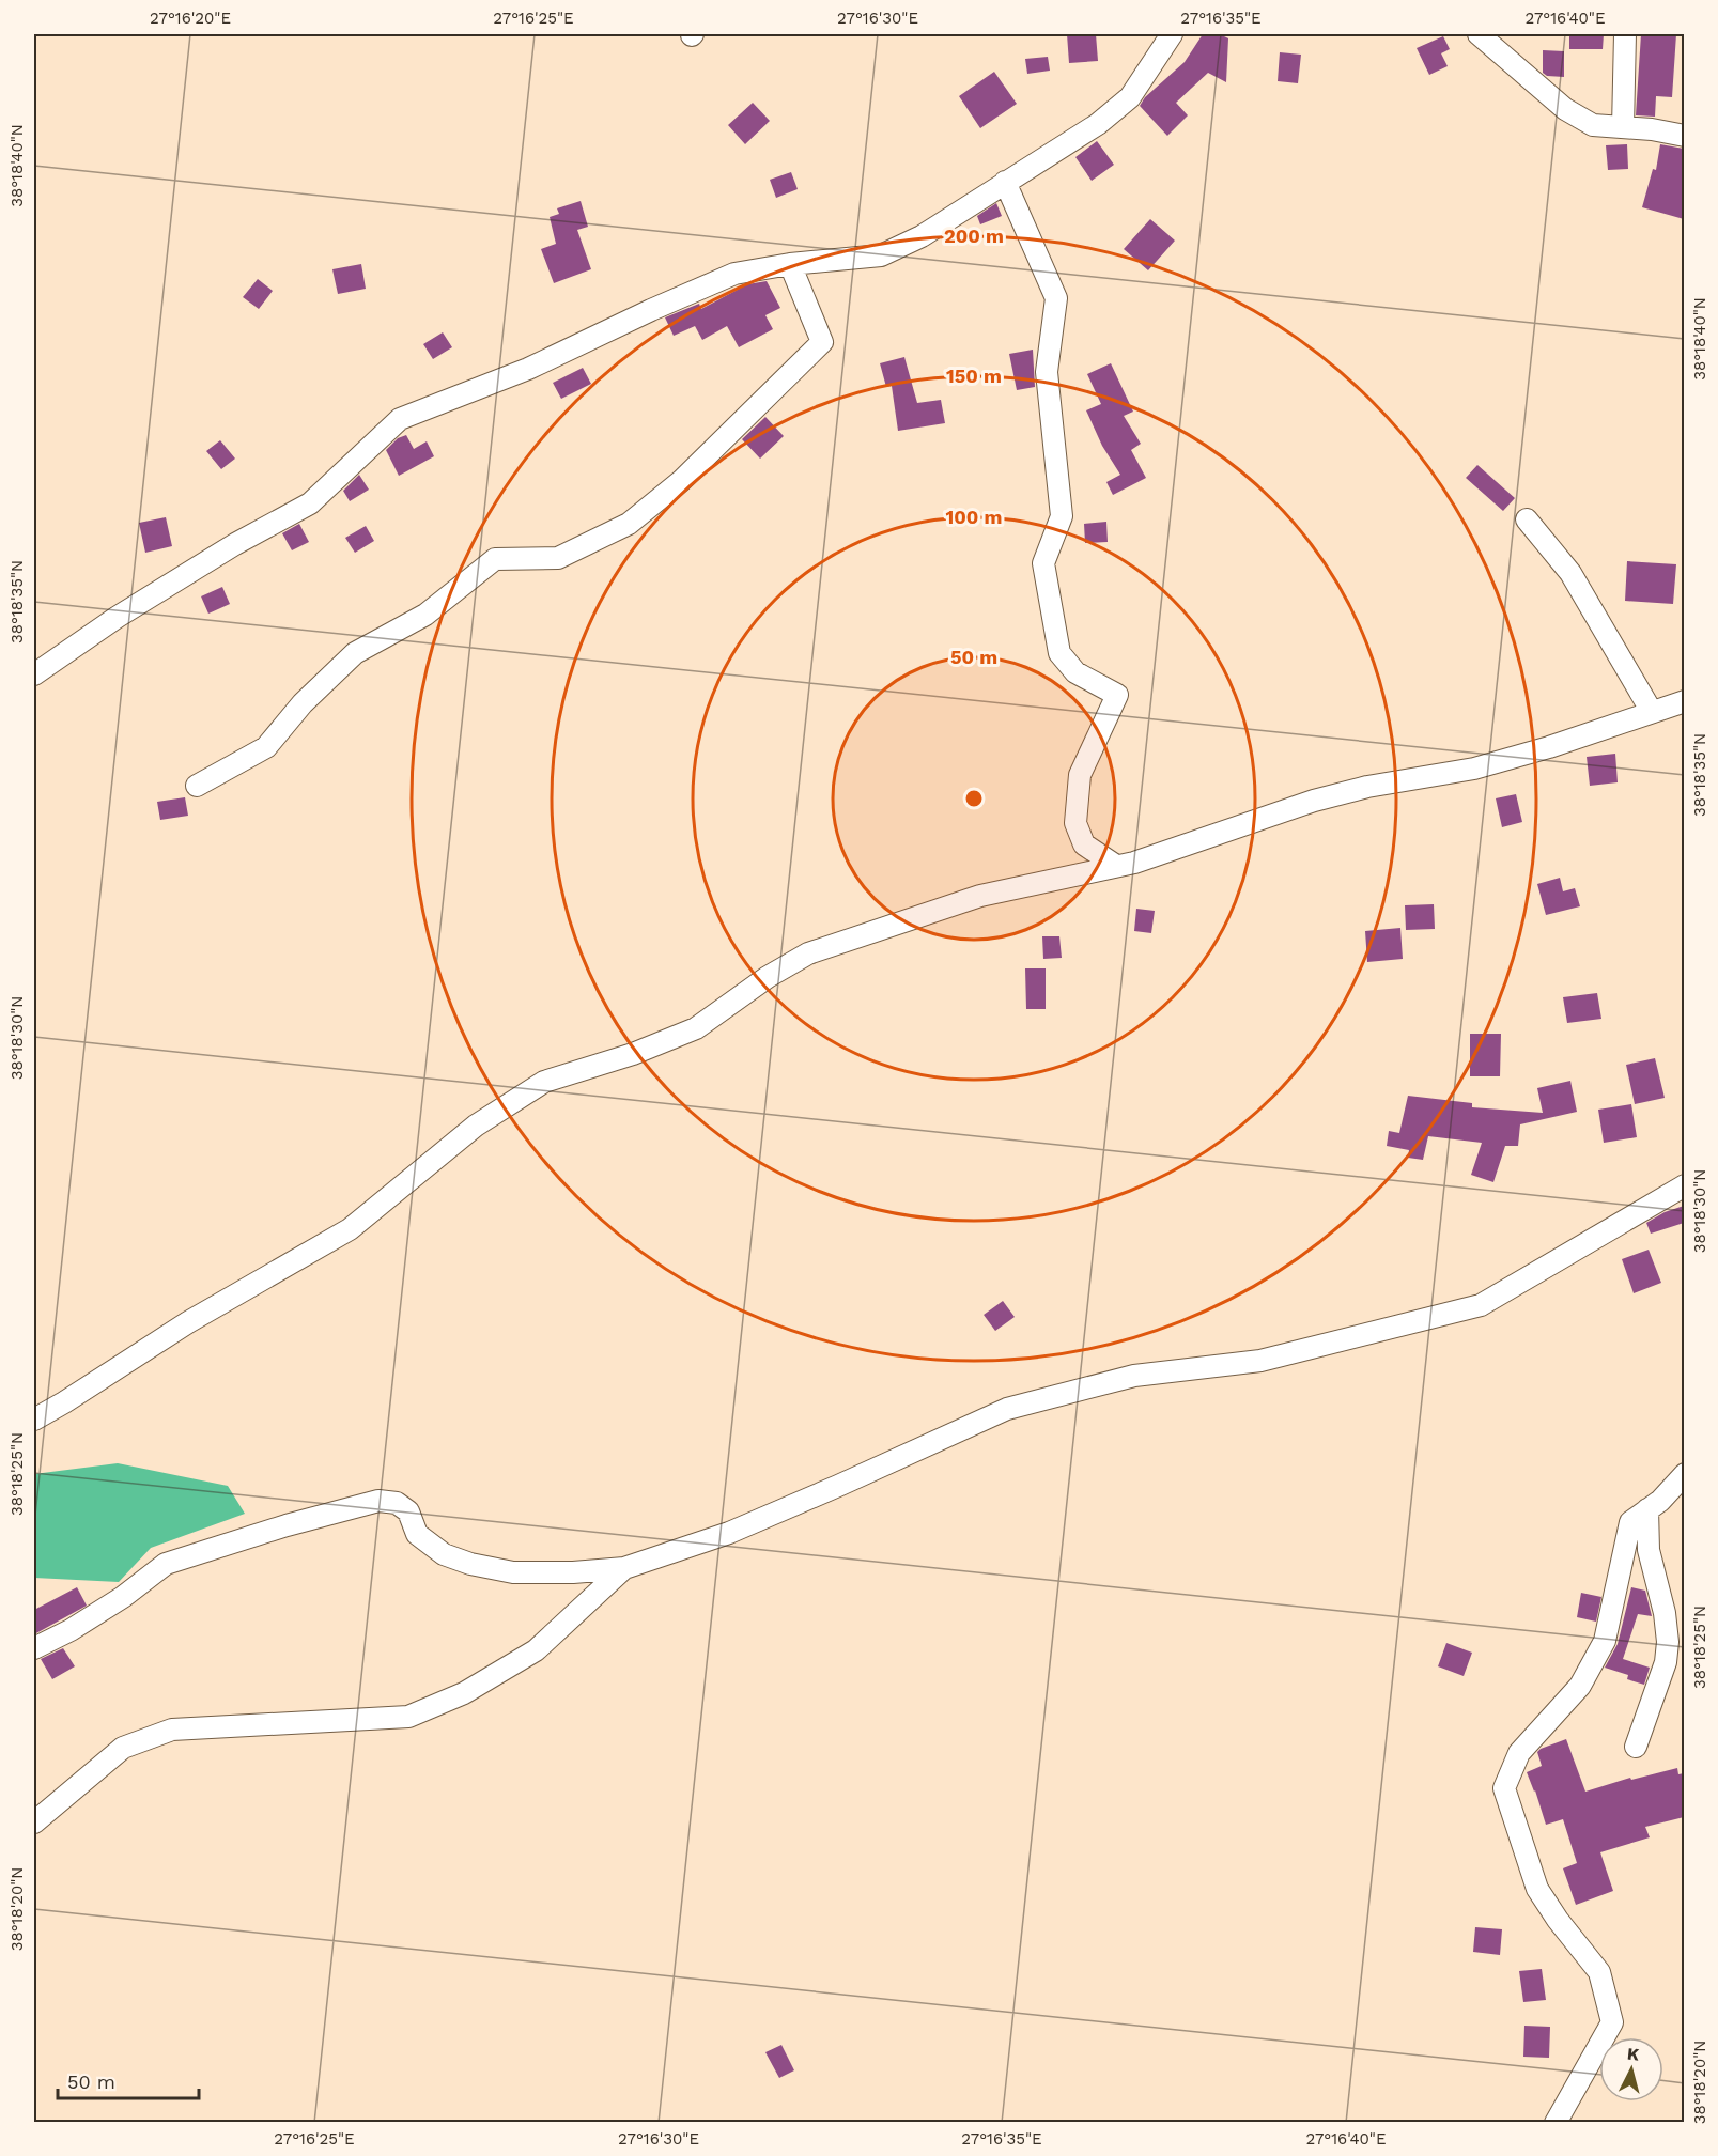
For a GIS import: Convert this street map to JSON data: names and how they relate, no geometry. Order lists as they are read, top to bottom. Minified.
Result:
{"scale_bar":"50 m","north":"top","coordinates":["27°16'20\"E","27°16'25\"E","27°16'30\"E","27°16'35\"E","27°16'40\"E","38°18'40\"N","38°18'35\"N","38°18'30\"N","38°18'25\"N","38°18'20\"N"],"rings":["200 m","150 m","100 m","50 m"]}
